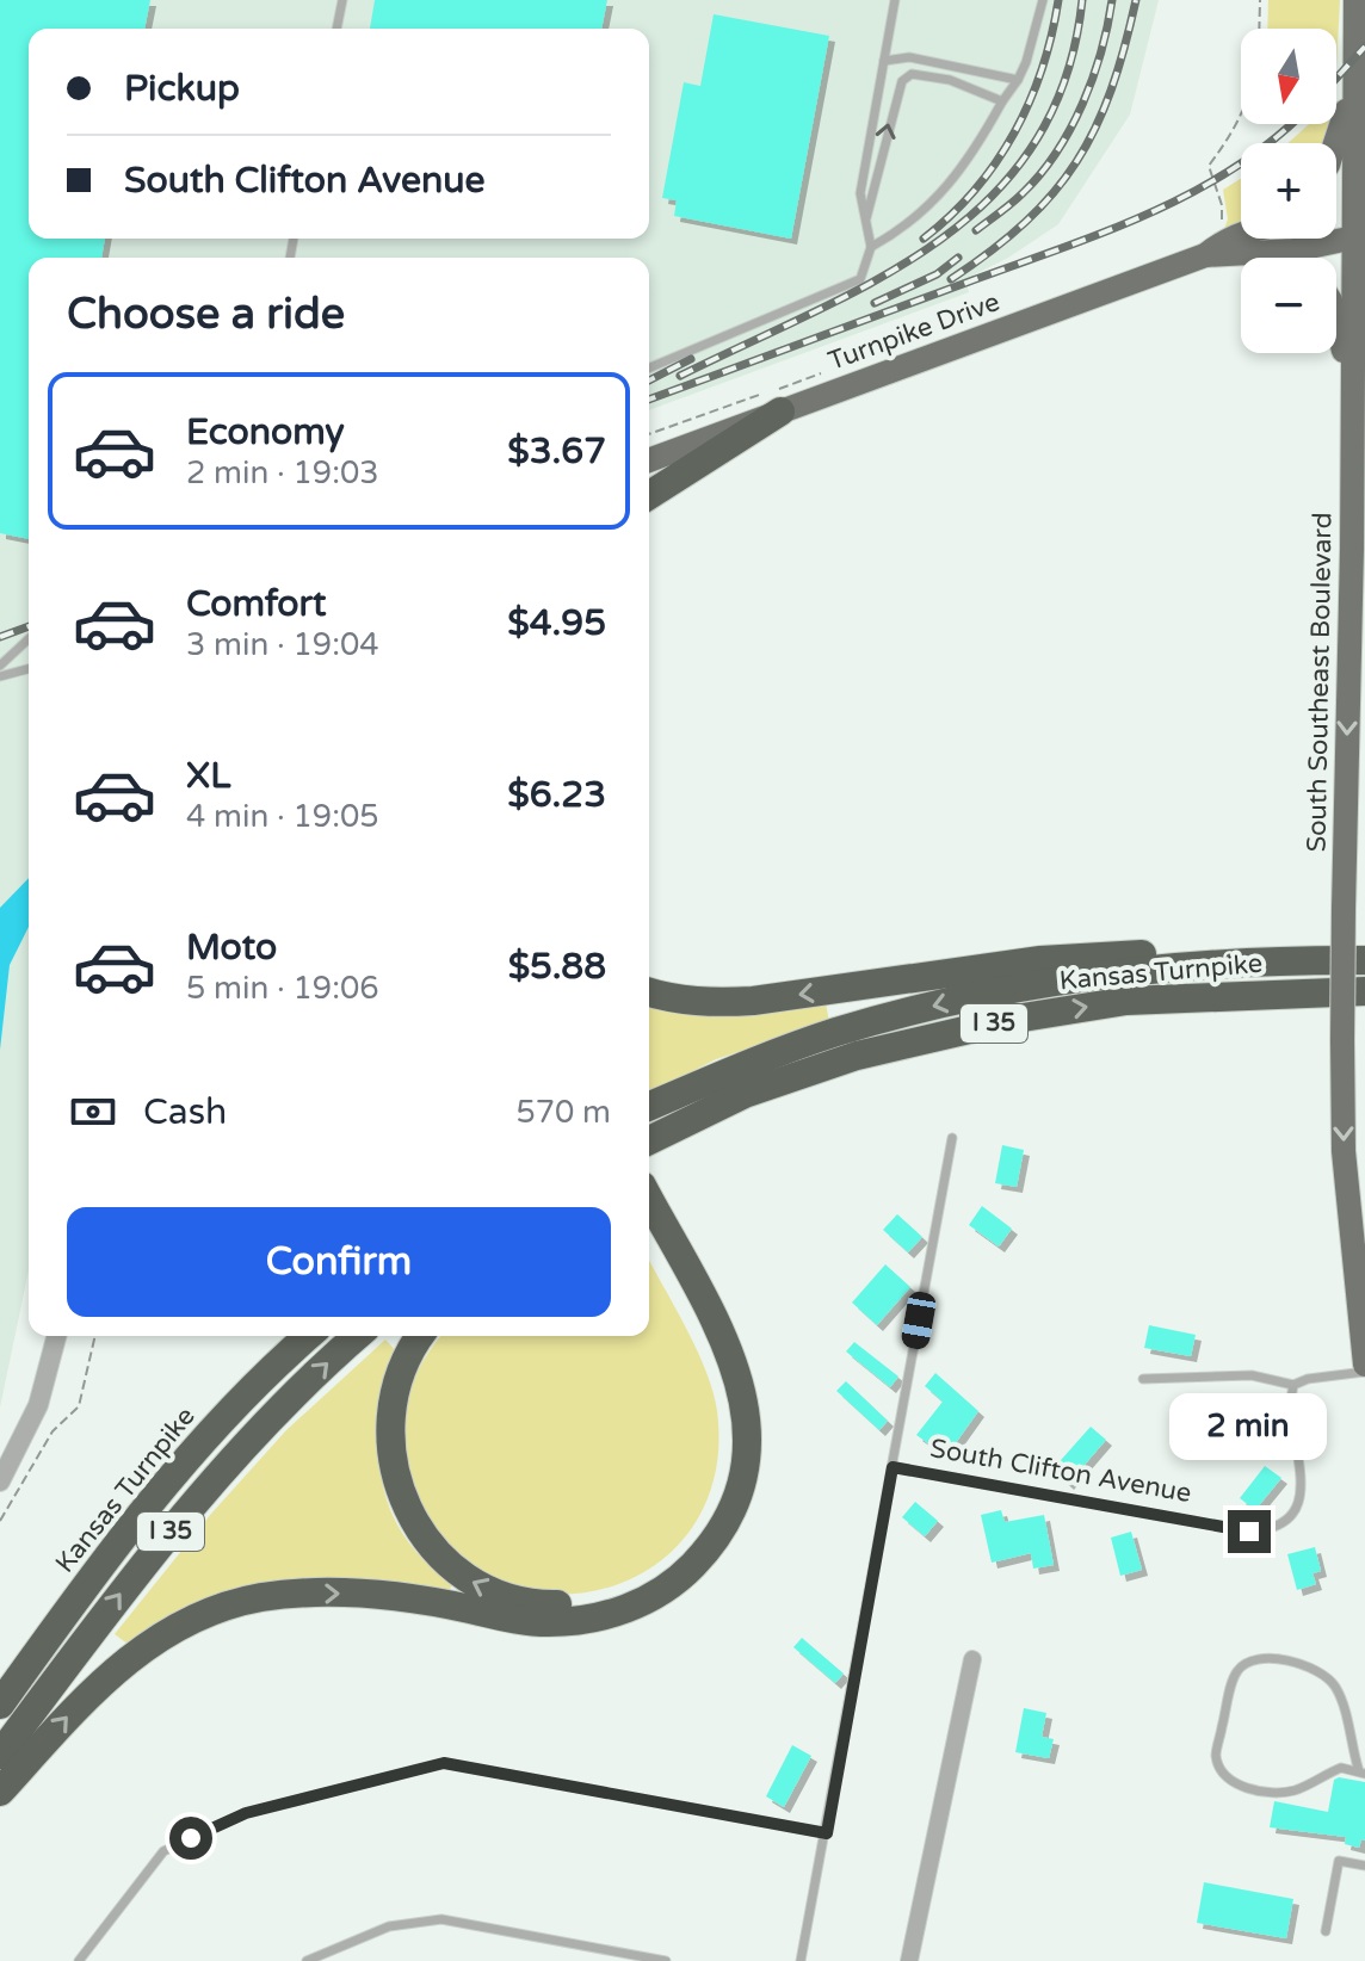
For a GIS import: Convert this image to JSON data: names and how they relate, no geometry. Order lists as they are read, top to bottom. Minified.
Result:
{"streets":{"highway":["Kansas Turnpike","I 35"],"main road":["Turnpike Drive","South Southeast Boulevard"],"lane":["South Clifton Avenue"]},"crossings":[["Turnpike Drive","South Southeast Boulevard"]],"one_way":["South Southeast Boulevard"],"north":"bottom","page":{"map_buttons":["+","−"],"banner":["Pickup","South Clifton Avenue"],"heading":"Choose a ride","list":[{"name":"Economy","note":"2 min · 19:03","value":"$3.67"},{"name":"Comfort","note":"3 min · 19:04","value":"$4.95"},{"name":"XL","note":"4 min · 19:05","value":"$6.23"},{"name":"Moto","note":"5 min · 19:06","value":"$5.88"}],"pay":["Cash","570 m"],"buttons":"Confirm","bubble":"2 min"}}
